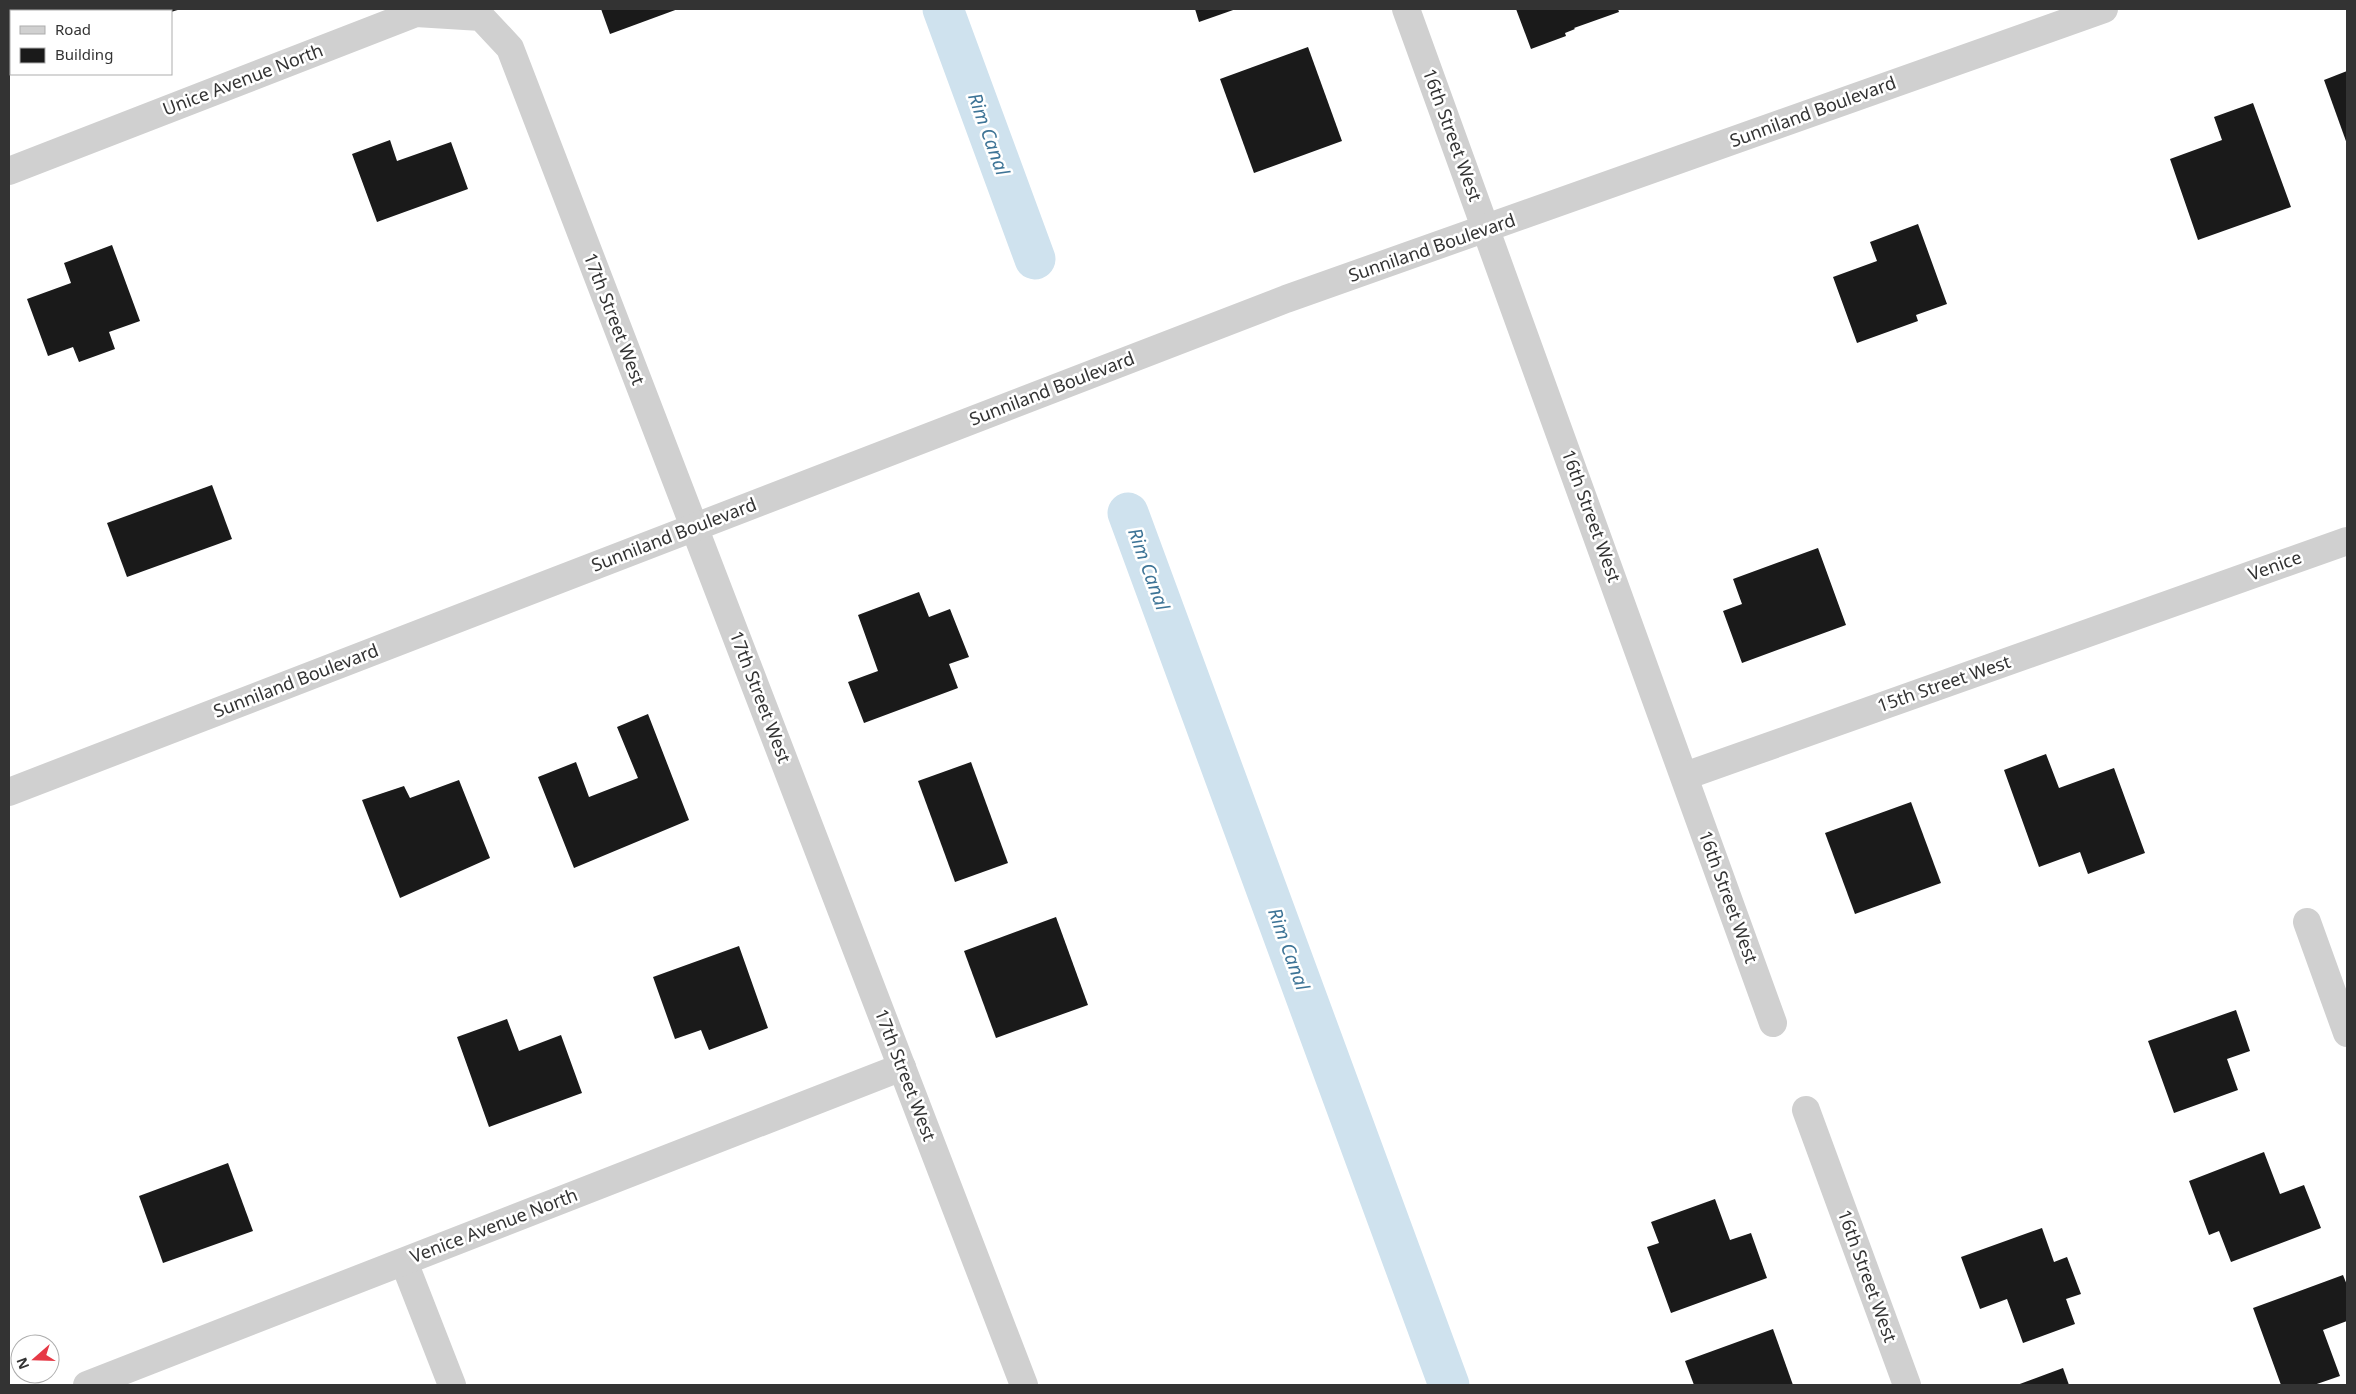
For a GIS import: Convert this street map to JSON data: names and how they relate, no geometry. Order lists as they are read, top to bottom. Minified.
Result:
{"streets":{"street":["Unice Avenue North","Sunniland Boulevard","16th Street West","17th Street West","Venice","15th Street West","Venice Avenue North"]},"crossings":[["Unice Avenue North","17th Street West"],["Sunniland Boulevard","16th Street West"],["Sunniland Boulevard","17th Street West"],["16th Street West","15th Street West"],["17th Street West","Venice Avenue North"],["Venice","15th Street West"]],"water":["Rim Canal"],"legend":["Road","Building"],"north":"left"}
